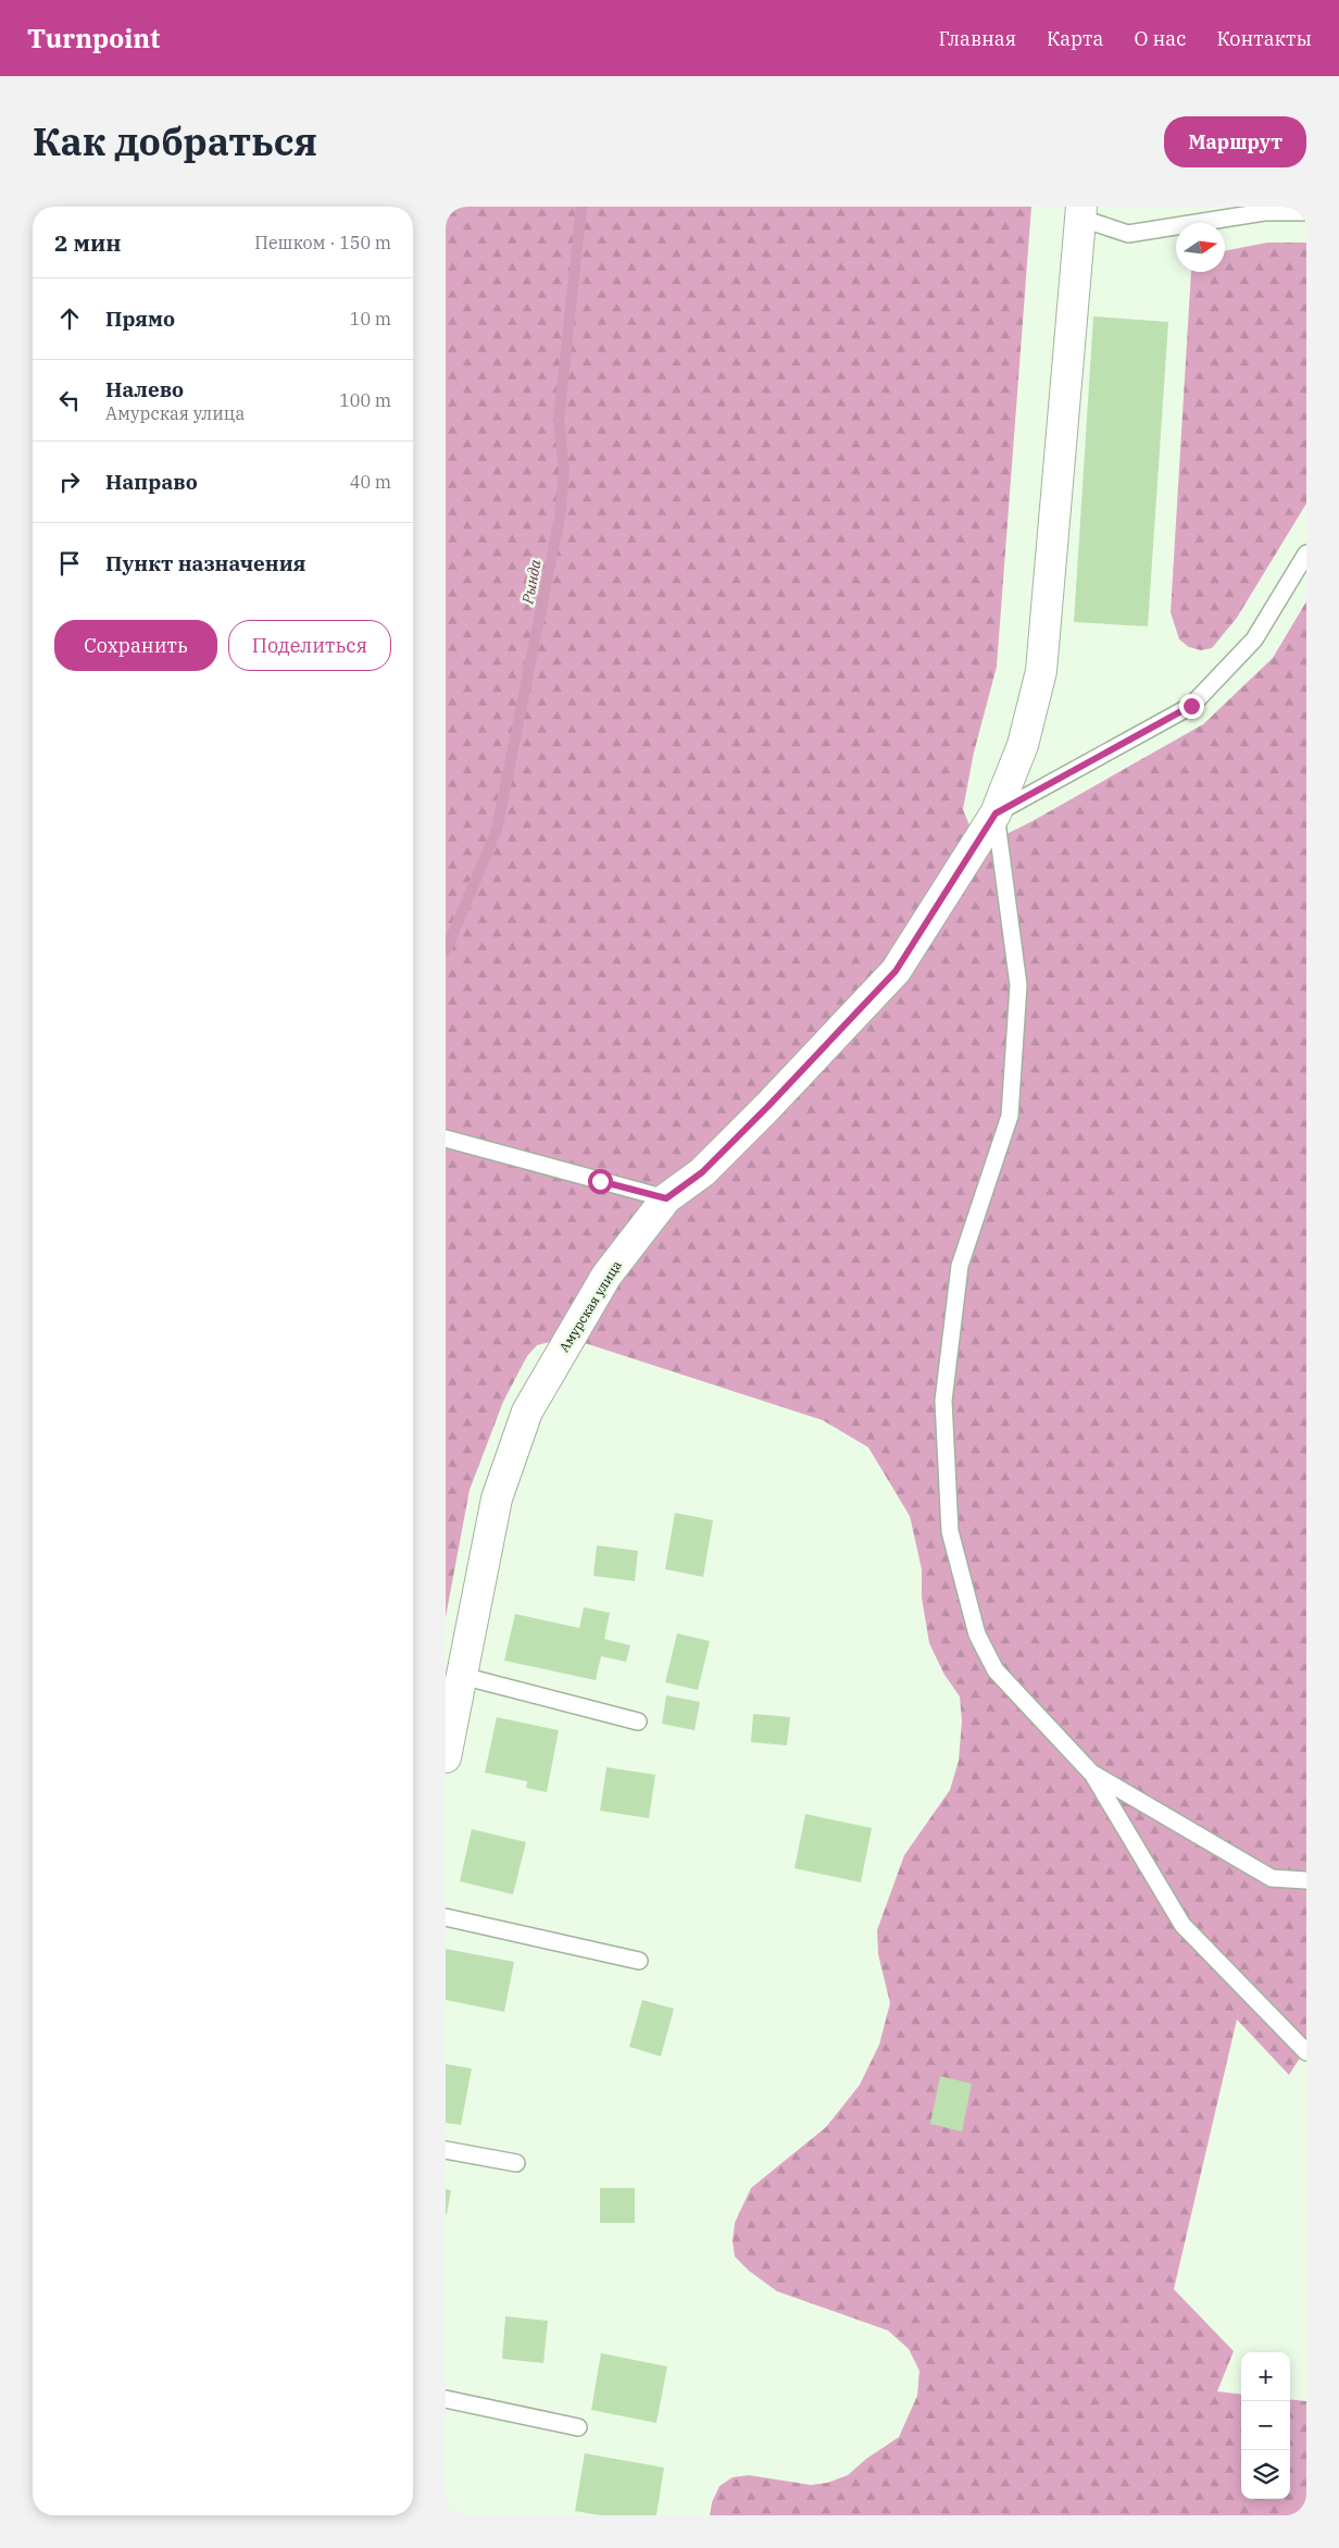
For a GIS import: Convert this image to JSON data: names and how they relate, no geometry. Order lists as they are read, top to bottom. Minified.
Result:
{"streets":{"street":["Амурская улица"]},"water":["Рында"],"north":"right","page":{"header":"Turnpoint","nav":["Главная","Карта","О нас","Контакты"],"title":"Как добраться","buttons":["Маршрут",["Сохранить","Поделиться"]],"heading":["2 мин","Пешком · 150 m"],"list":[["Прямо","10 m"],["Налево","Амурская улица","100 m"],["Направо","40 m"],"Пункт назначения"],"map_buttons":["+","−"]}}
